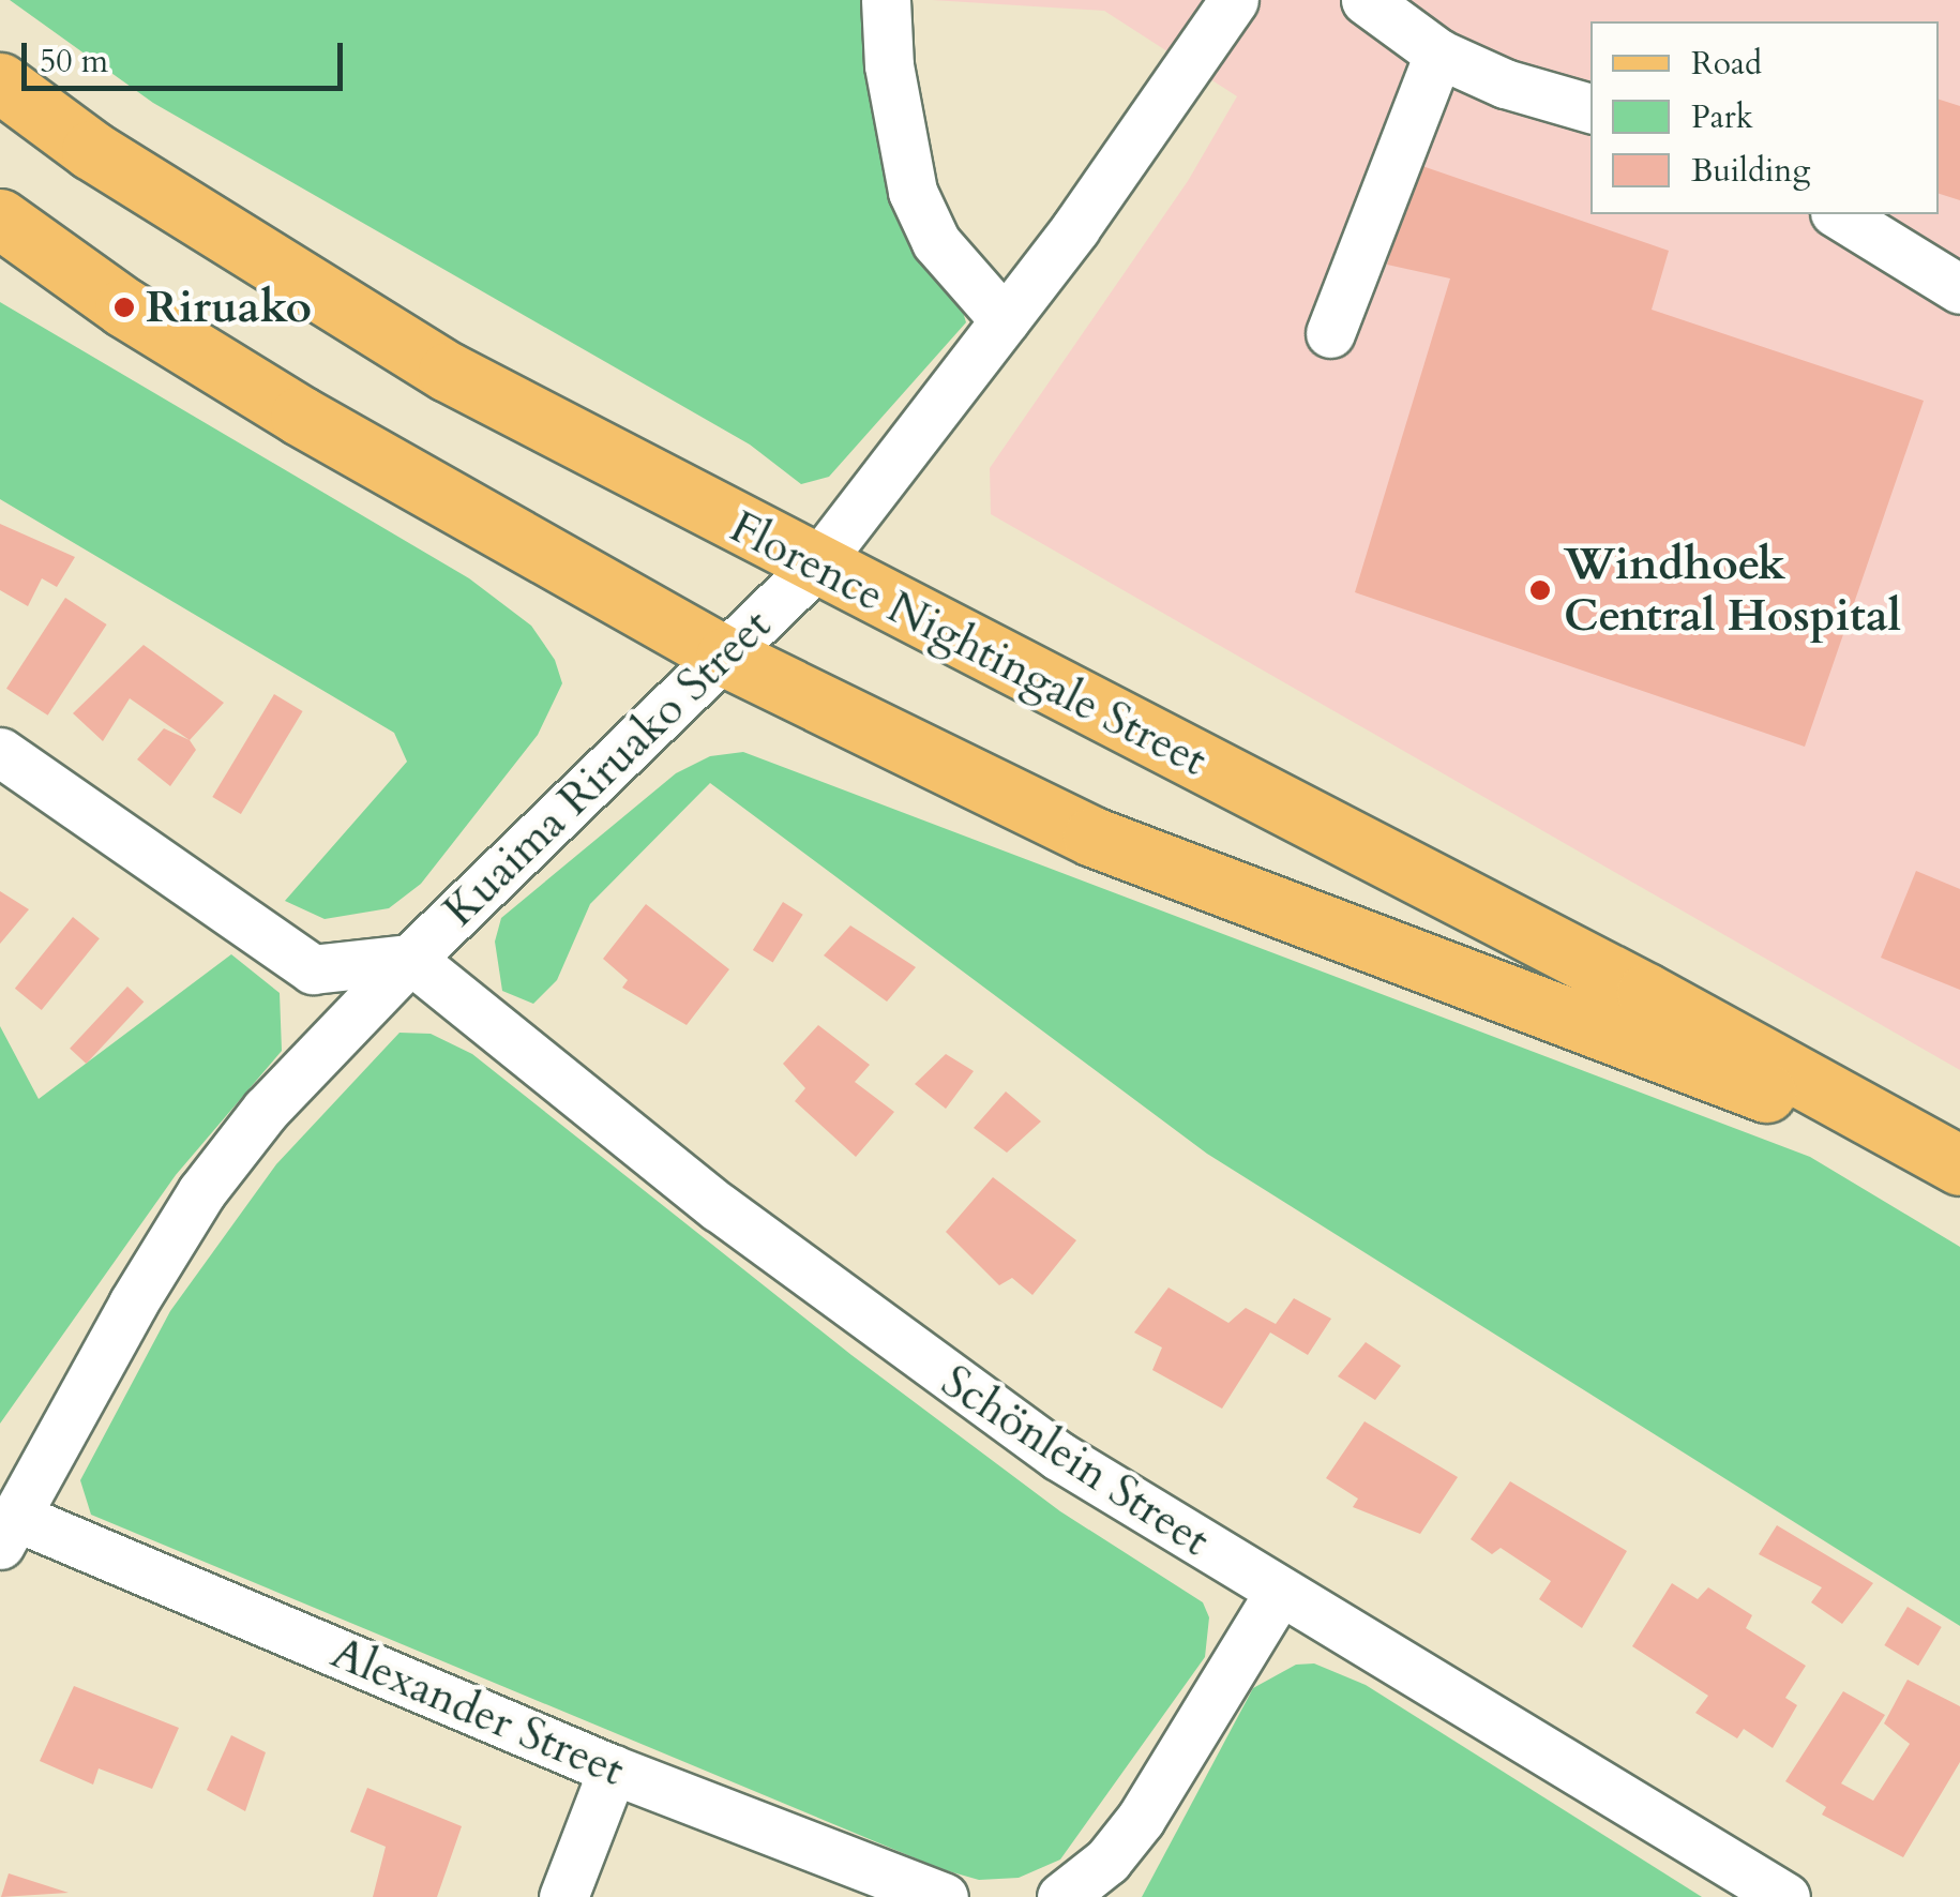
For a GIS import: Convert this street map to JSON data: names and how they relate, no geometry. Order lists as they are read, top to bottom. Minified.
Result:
{"streets":{"main road":["Florence Nightingale Street"],"street":["Kuaima Riruako Street","Schönlein Street","Alexander Street"]},"crossings":[["Florence Nightingale Street","Kuaima Riruako Street"],["Kuaima Riruako Street","Schönlein Street"],["Kuaima Riruako Street","Alexander Street"]],"places":["Riruako","Windhoek Central Hospital"],"legend":["Road","Park","Building"],"scale_bar":"50 m"}
